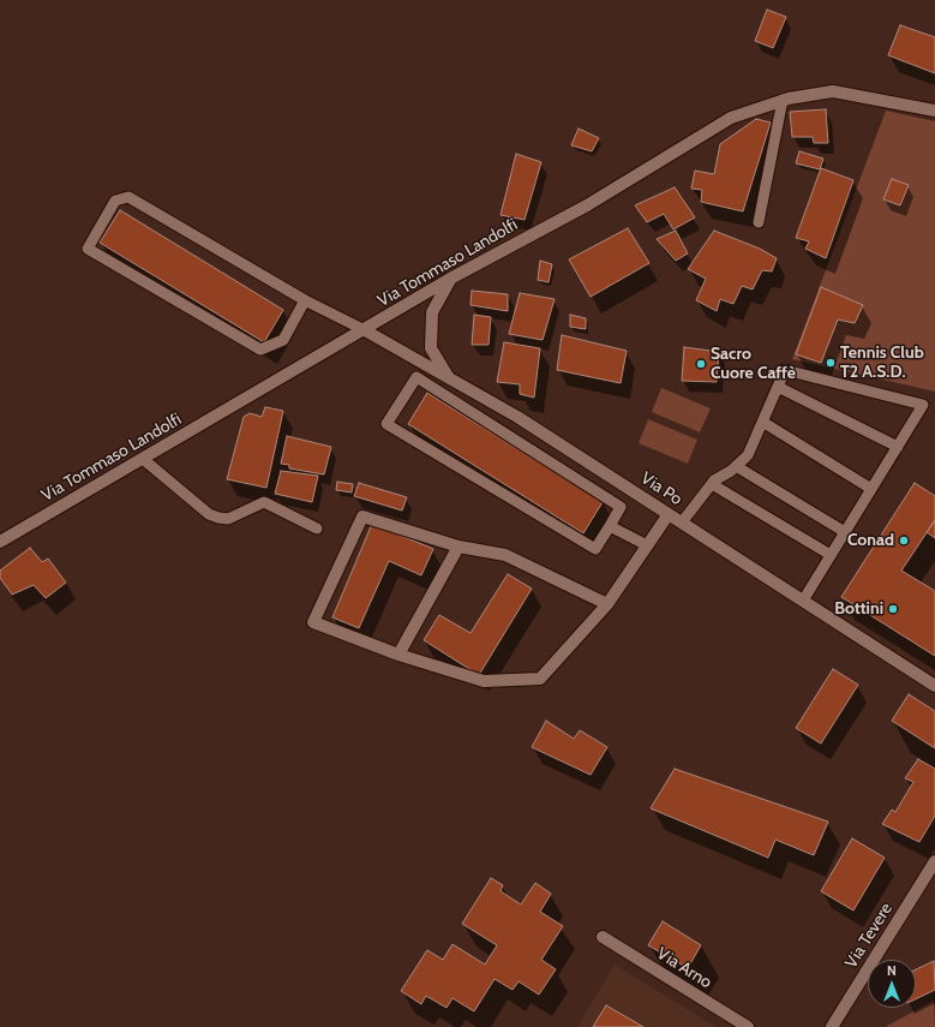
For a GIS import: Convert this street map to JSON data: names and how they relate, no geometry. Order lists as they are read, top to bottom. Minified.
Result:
{"streets":{"street":["Via Tommaso Landolfi","Via Po","Via Tevere","Via Arno"]},"crossings":[["Via Tommaso Landolfi","Via Po"]],"places":["Tennis Club T2 A.S.D.","Sacro Cuore Caffè","Conad","Bottini"],"north":"top"}
